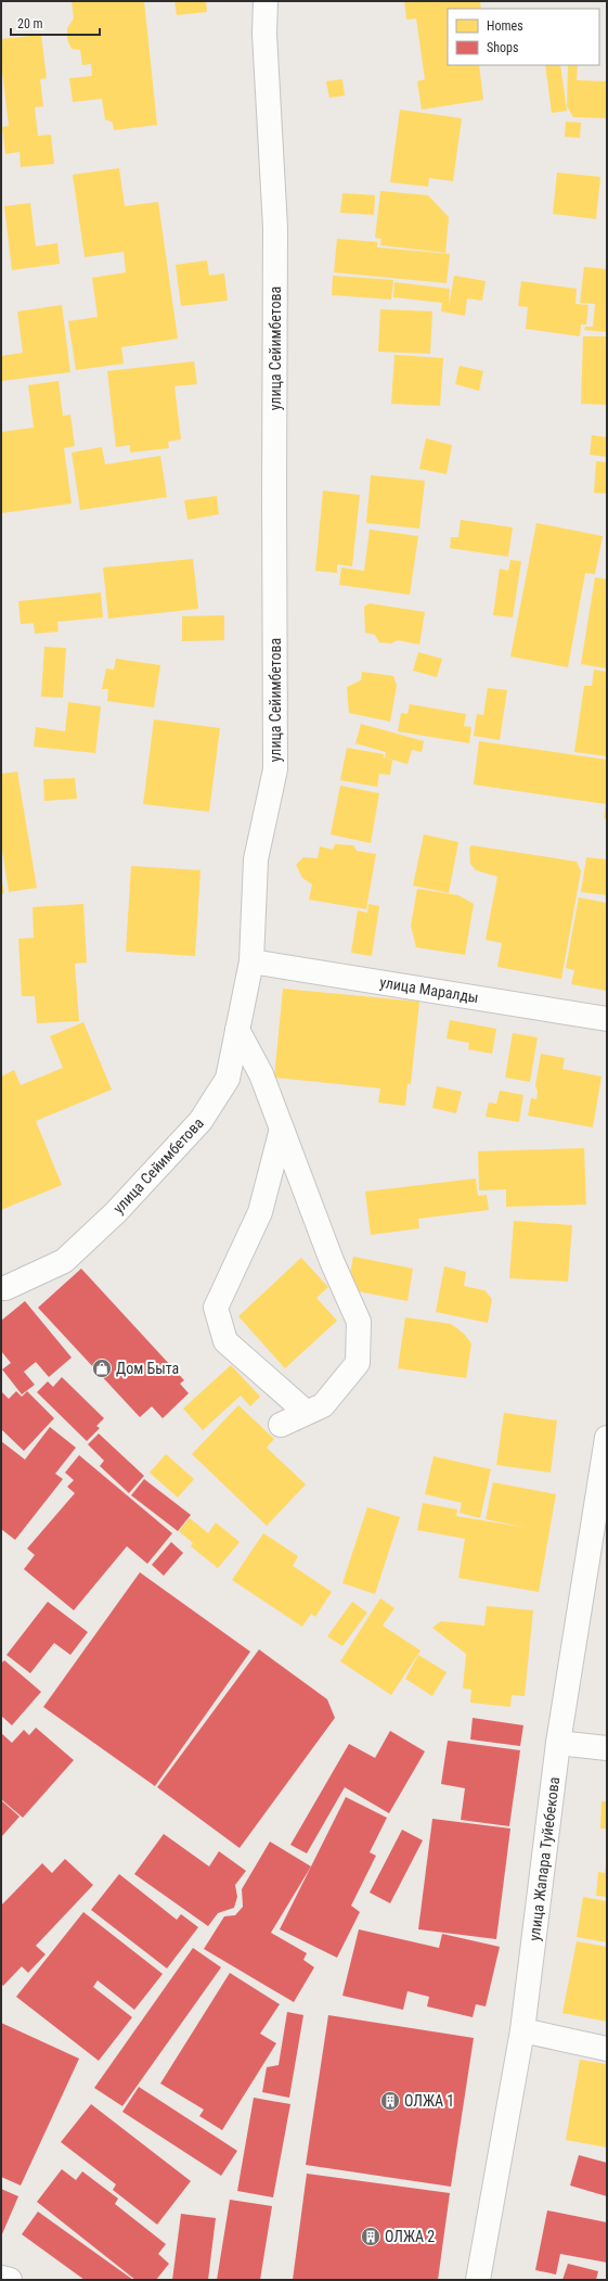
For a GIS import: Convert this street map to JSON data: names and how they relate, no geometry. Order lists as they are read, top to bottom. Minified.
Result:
{"streets":{"street":["улица Сейимбетова","улица Маралды","улица Жапара Туйебекова"]},"crossings":[["улица Сейимбетова","улица Маралды"]],"places":{"shop":["Дом Быта"],"building":["ОЛЖА 1","ОЛЖА 2"]},"legend":["Homes","Shops"],"scale_bar":"20 m"}
